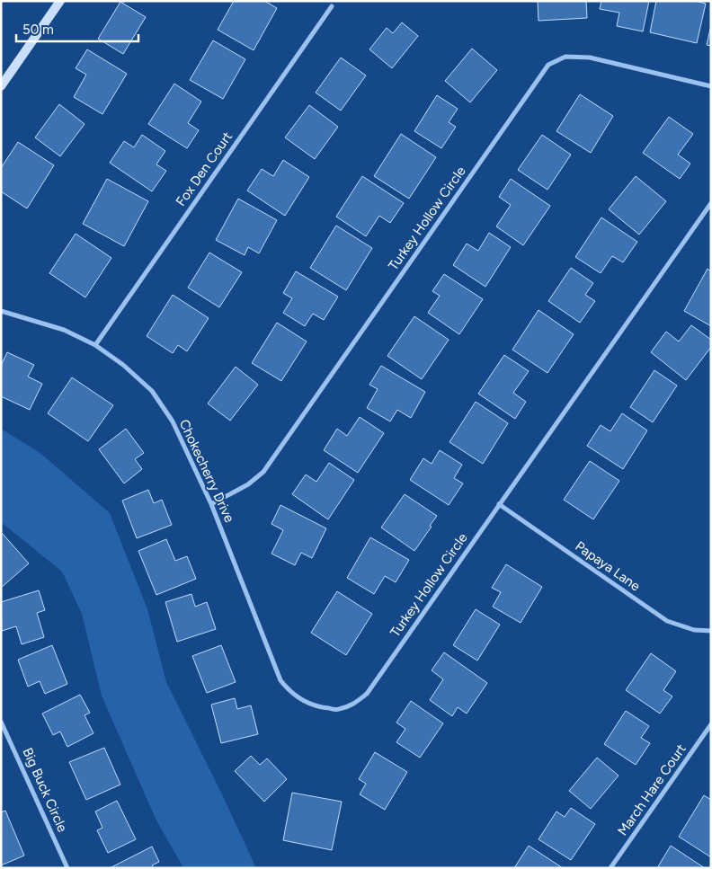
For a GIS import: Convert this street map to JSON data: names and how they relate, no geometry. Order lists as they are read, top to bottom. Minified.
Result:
{"streets":{"street":["Fox Den Court","Turkey Hollow Circle","Chokecherry Drive","Papaya Lane","Big Buck Circle","March Hare Court"]},"crossings":[["Fox Den Court","Chokecherry Drive"],["Turkey Hollow Circle","Chokecherry Drive"],["Turkey Hollow Circle","Papaya Lane"]],"scale_bar":"50 m"}
